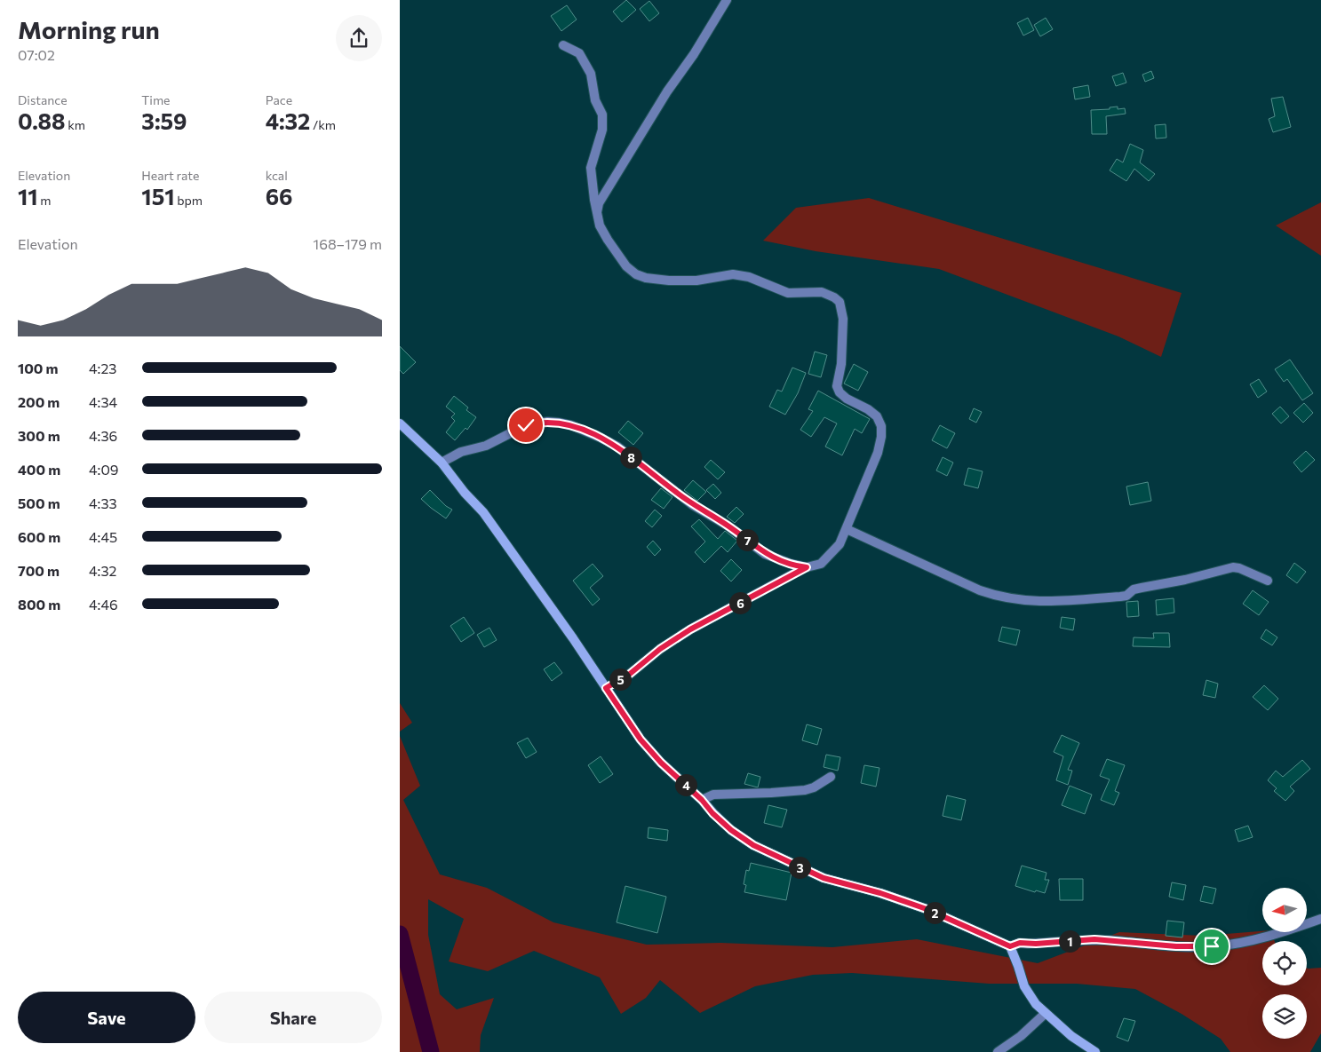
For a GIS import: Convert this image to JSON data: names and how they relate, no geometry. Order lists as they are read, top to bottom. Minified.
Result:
{"north":"left","page":{"heading":["Morning run","07:02"],"stats":[["Distance","0.88 km"],["Time","3:59"],["Pace","4:32 /km"],["Elevation","11 m"],["Heart rate","151 bpm"],["kcal","66"]],"chart":["Elevation","168–179 m"],"list":[{"name":"100 m","note":"4:23"},{"name":"200 m","note":"4:34"},{"name":"300 m","note":"4:36"},{"name":"400 m","note":"4:09"},{"name":"500 m","note":"4:33"},{"name":"600 m","note":"4:45"},{"name":"700 m","note":"4:32"},{"name":"800 m","note":"4:46"}],"pins":["8","7","6","5","4","3","2","1"],"buttons":["Save","Share"]}}
